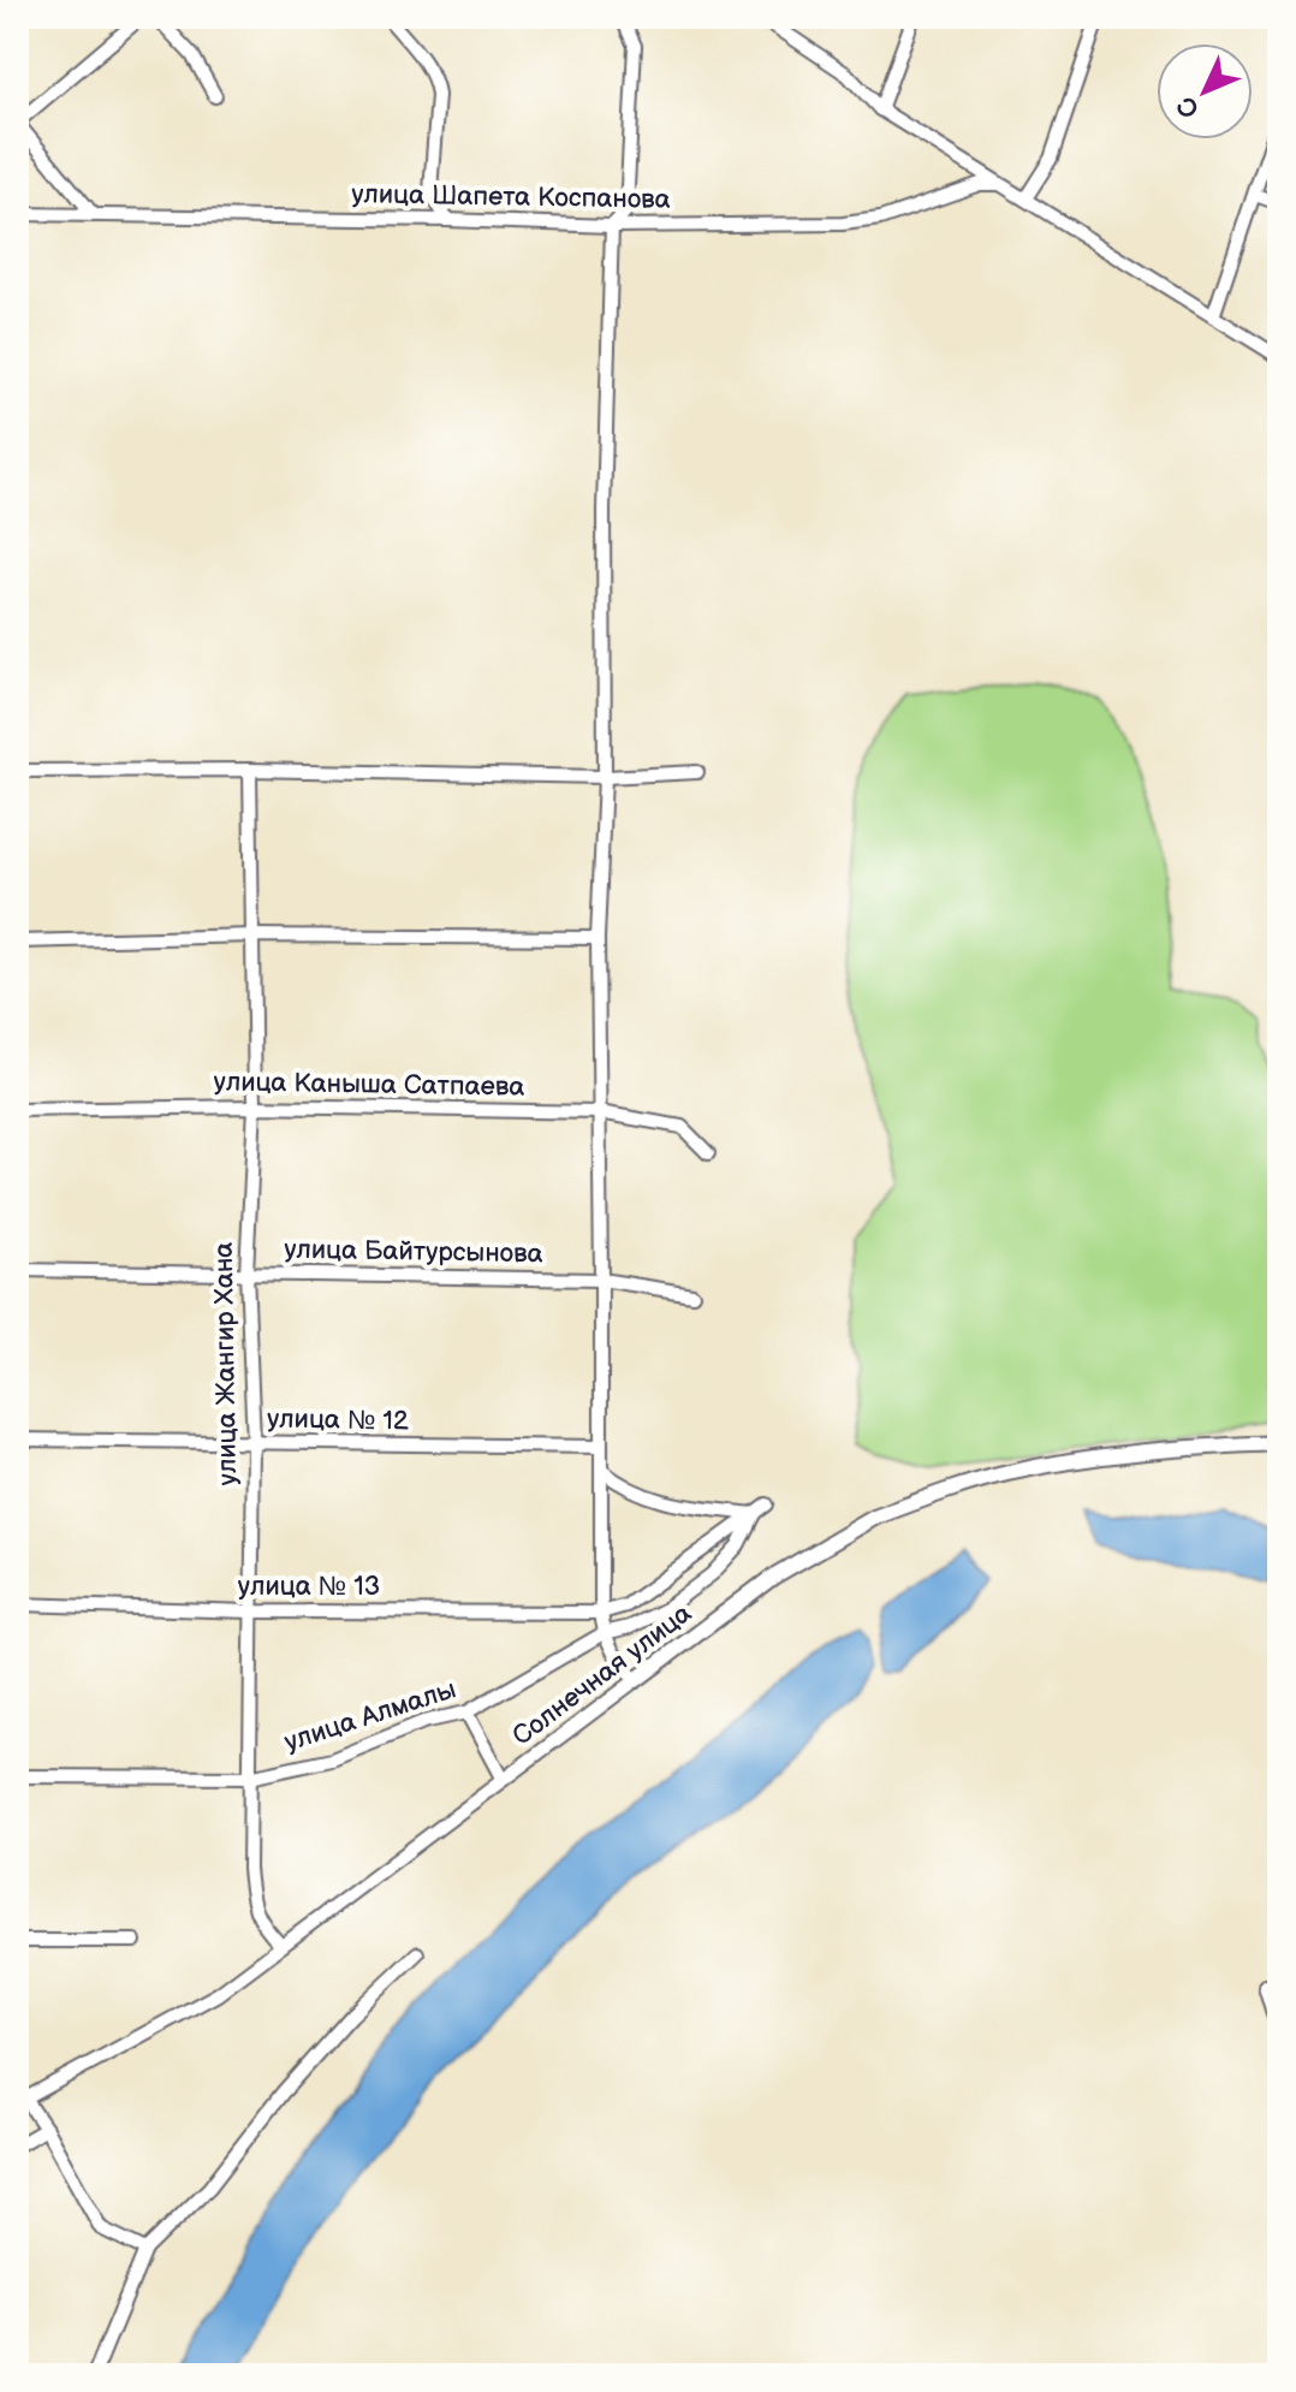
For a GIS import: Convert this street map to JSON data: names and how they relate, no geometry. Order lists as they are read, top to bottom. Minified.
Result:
{"streets":{"street":["улица Шапета Коспанова","улица Каныша Сатпаева","улица Байтурсынова","улица Жангир Хана","улица № 12","улица № 13","Солнечная улица","улица Алмалы"]},"crossings":[["улица Каныша Сатпаева","улица Жангир Хана"],["улица Байтурсынова","улица Жангир Хана"],["улица Жангир Хана","улица № 12"],["улица Жангир Хана","улица № 13"],["улица Жангир Хана","Солнечная улица"],["улица Жангир Хана","улица Алмалы"]],"north":"bottom left"}
